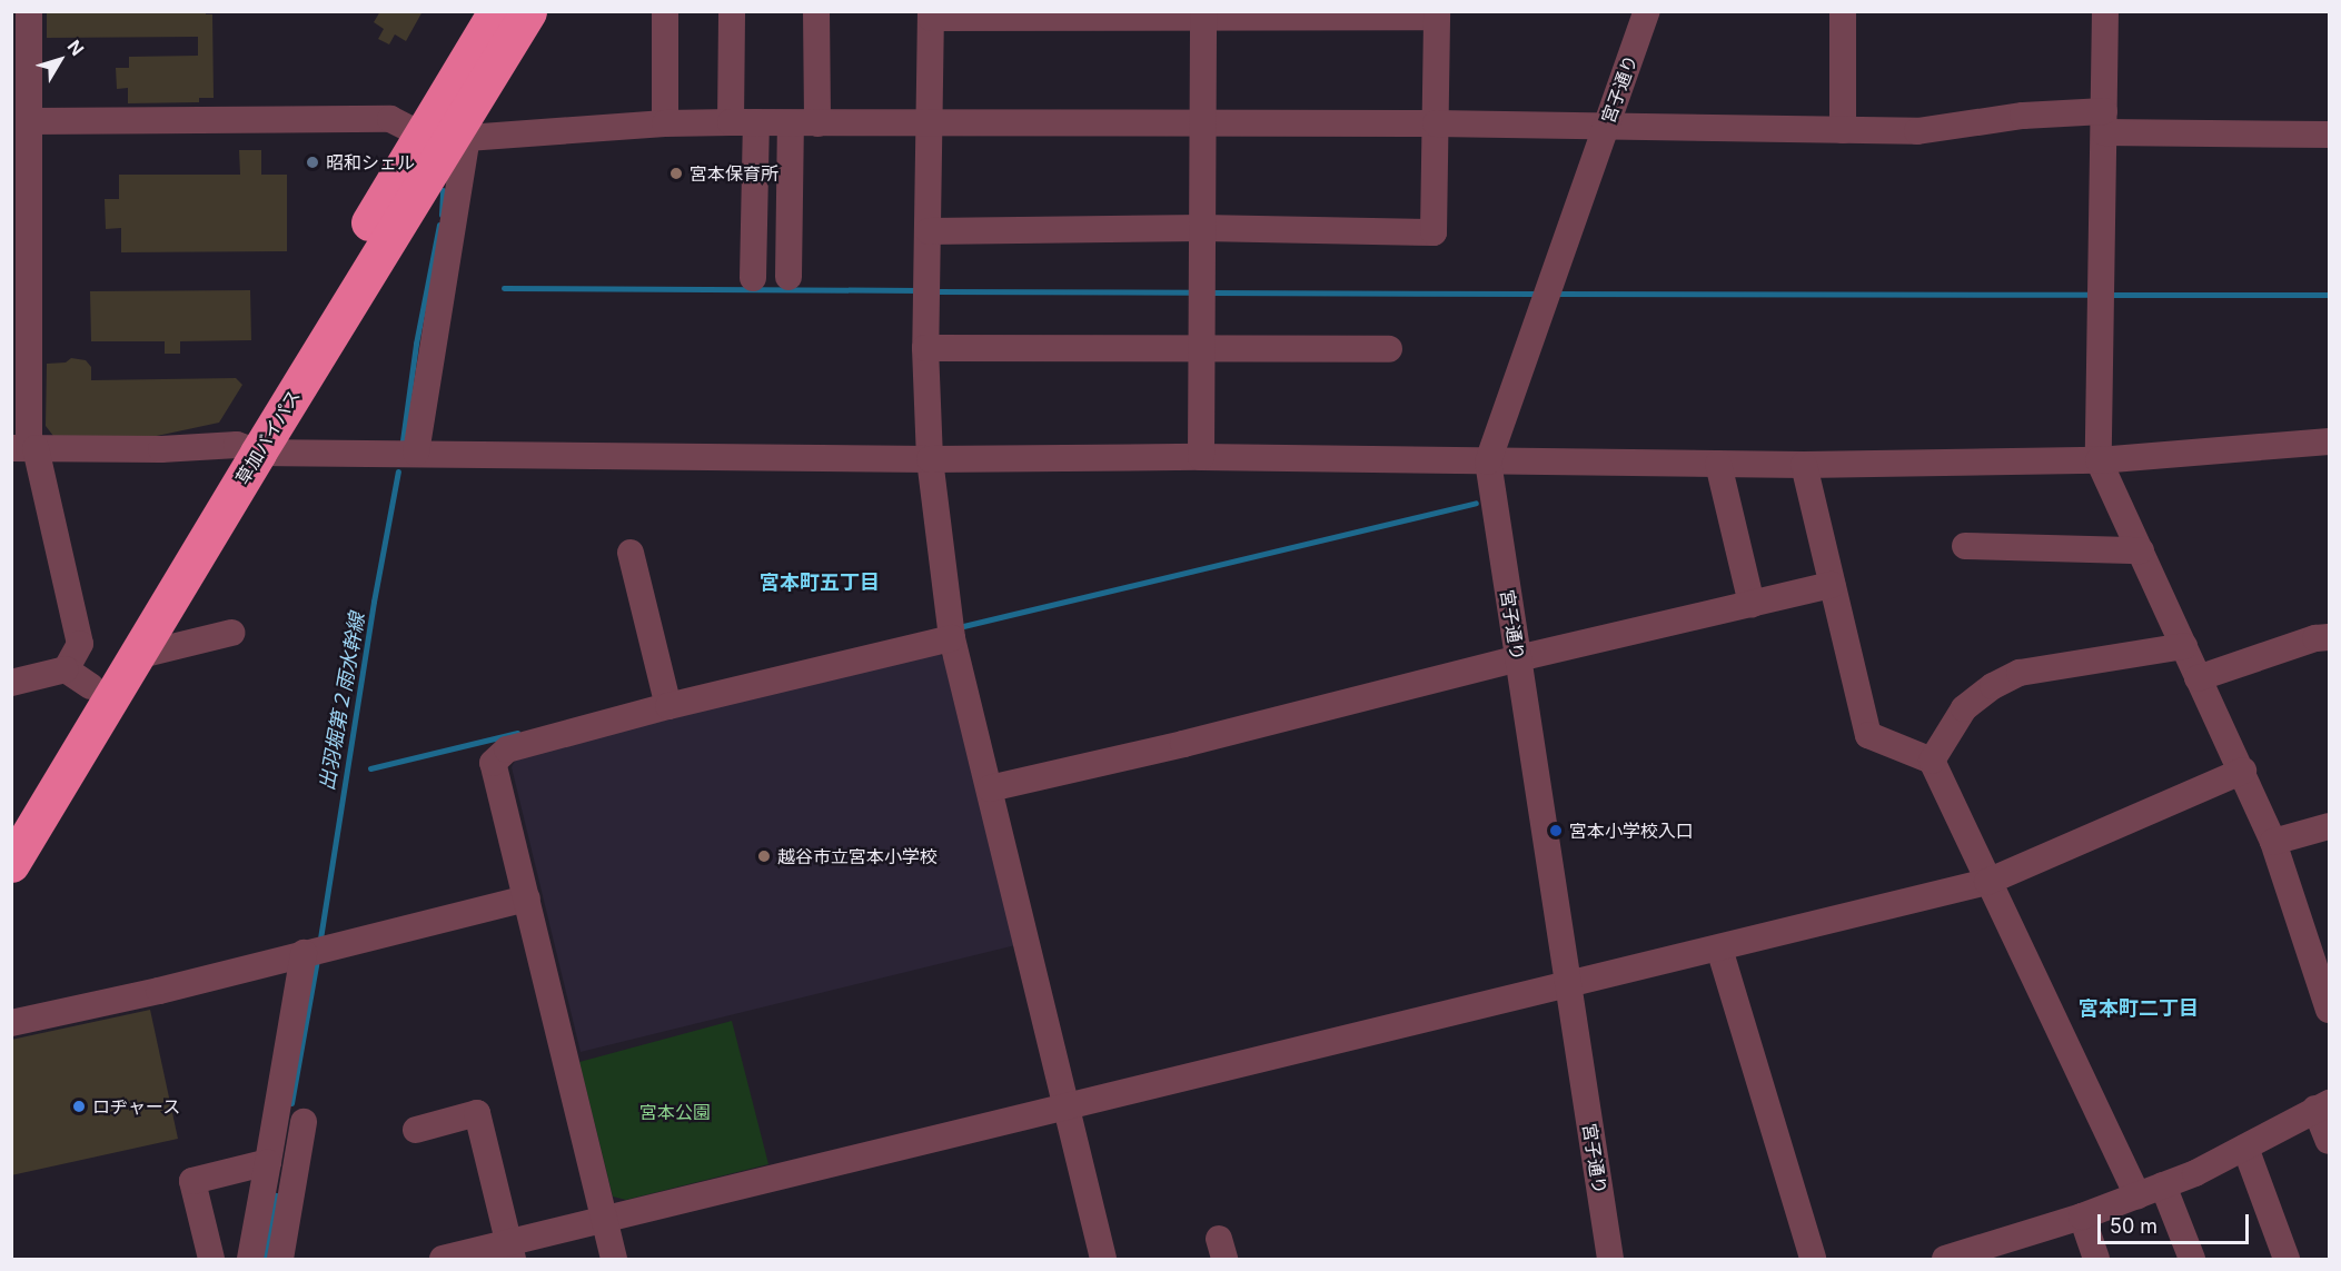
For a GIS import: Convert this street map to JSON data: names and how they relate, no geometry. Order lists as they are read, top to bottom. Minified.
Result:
{"streets":{"highway":["草加バイパス"],"street":["宮子通り"]},"districts":["宮本町五丁目","宮本町二丁目"],"water":["出羽堀第２雨水幹線"],"parks":["宮本公園"],"places":["昭和シェル","宮本保育所","宮本小学校入口","越谷市立宮本小学校","ロヂャース"],"scale_bar":"50 m","north":"top right"}
